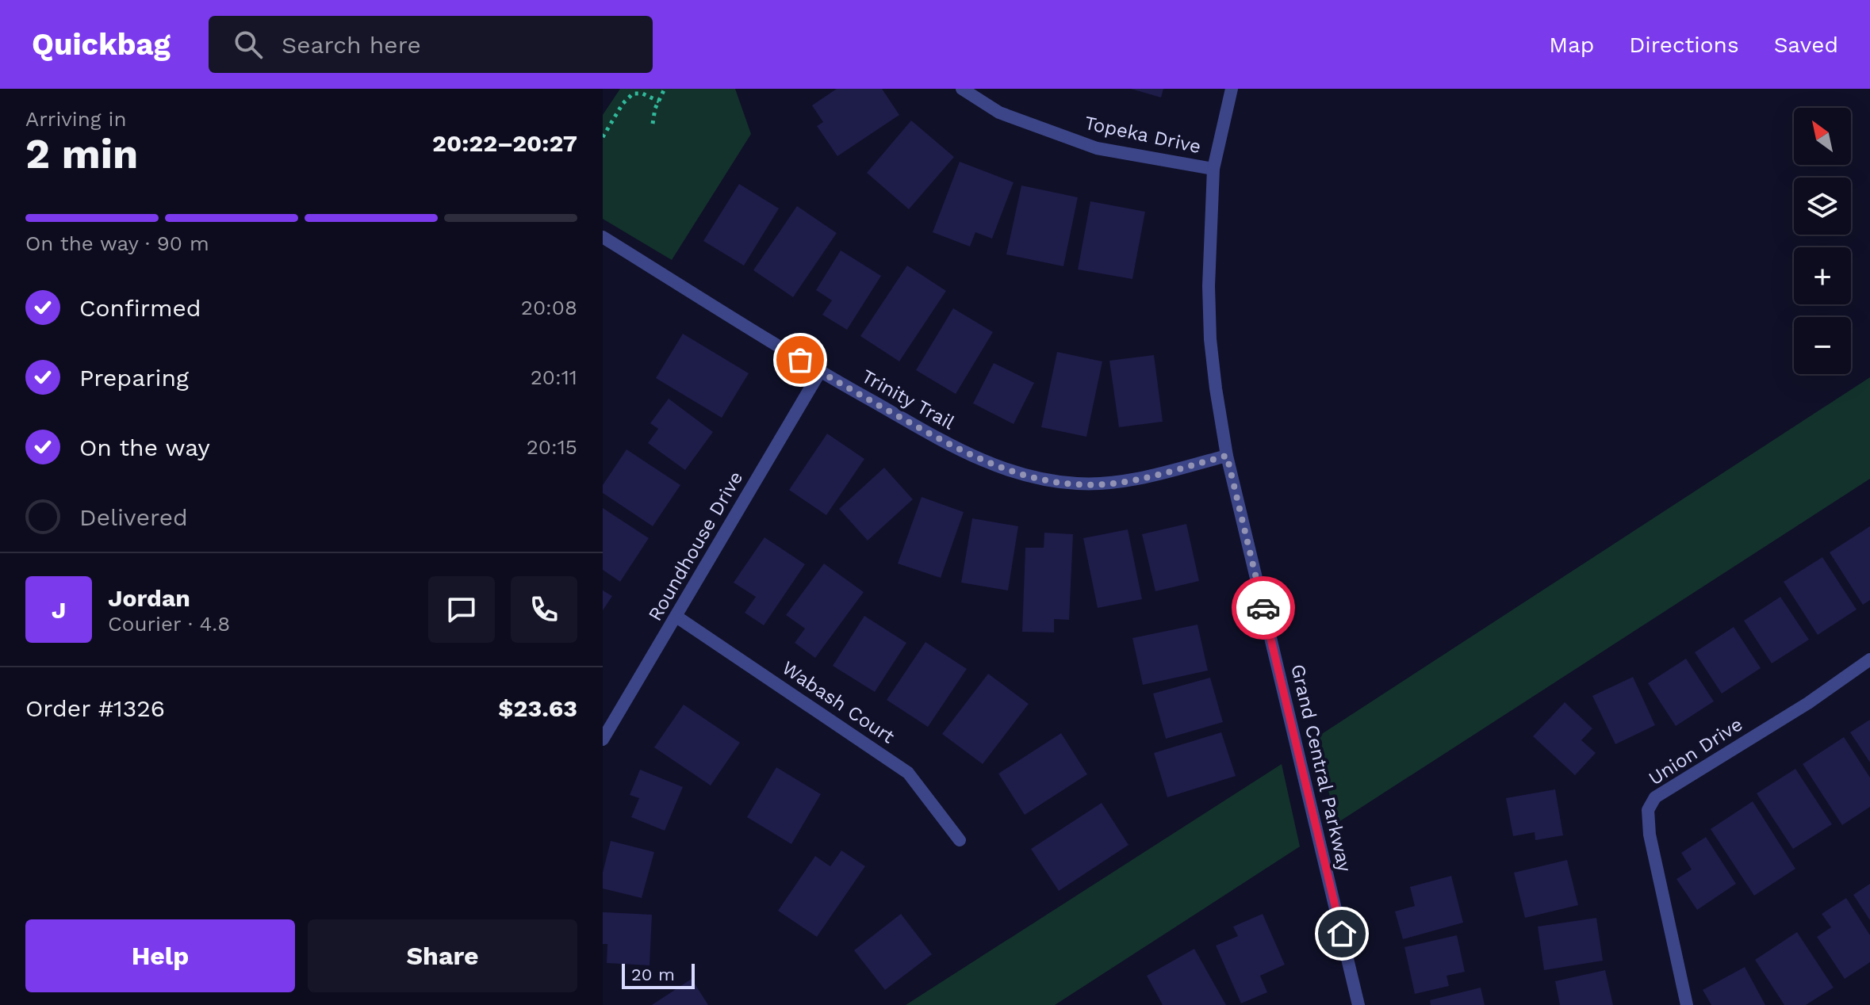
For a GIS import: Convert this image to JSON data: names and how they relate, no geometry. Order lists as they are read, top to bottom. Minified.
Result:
{"streets":{"street":["Topeka Drive","Trinity Trail","Roundhouse Drive","Wabash Court","Union Drive","Grand Central Parkway"]},"crossings":[["Topeka Drive","Grand Central Parkway"],["Trinity Trail","Roundhouse Drive"],["Trinity Trail","Grand Central Parkway"],["Roundhouse Drive","Wabash Court"]],"scale_bar":"20 m","north":"top left","page":{"header":"Quickbag","search":"Search here","nav":["Map","Directions","Saved"],"heading":["2 min","Arriving in","20:22–20:27"],"panel":["Jordan","Courier · 4.8","Order #1326","$23.63"],"map_buttons":["+","−"],"bar":"On the way · 90 m","list":[["Confirmed","20:08"],["Preparing","20:11"],["On the way","20:15"],"Delivered"],"round":"J","buttons":["Help","Share"],"scale":"20 m"}}
